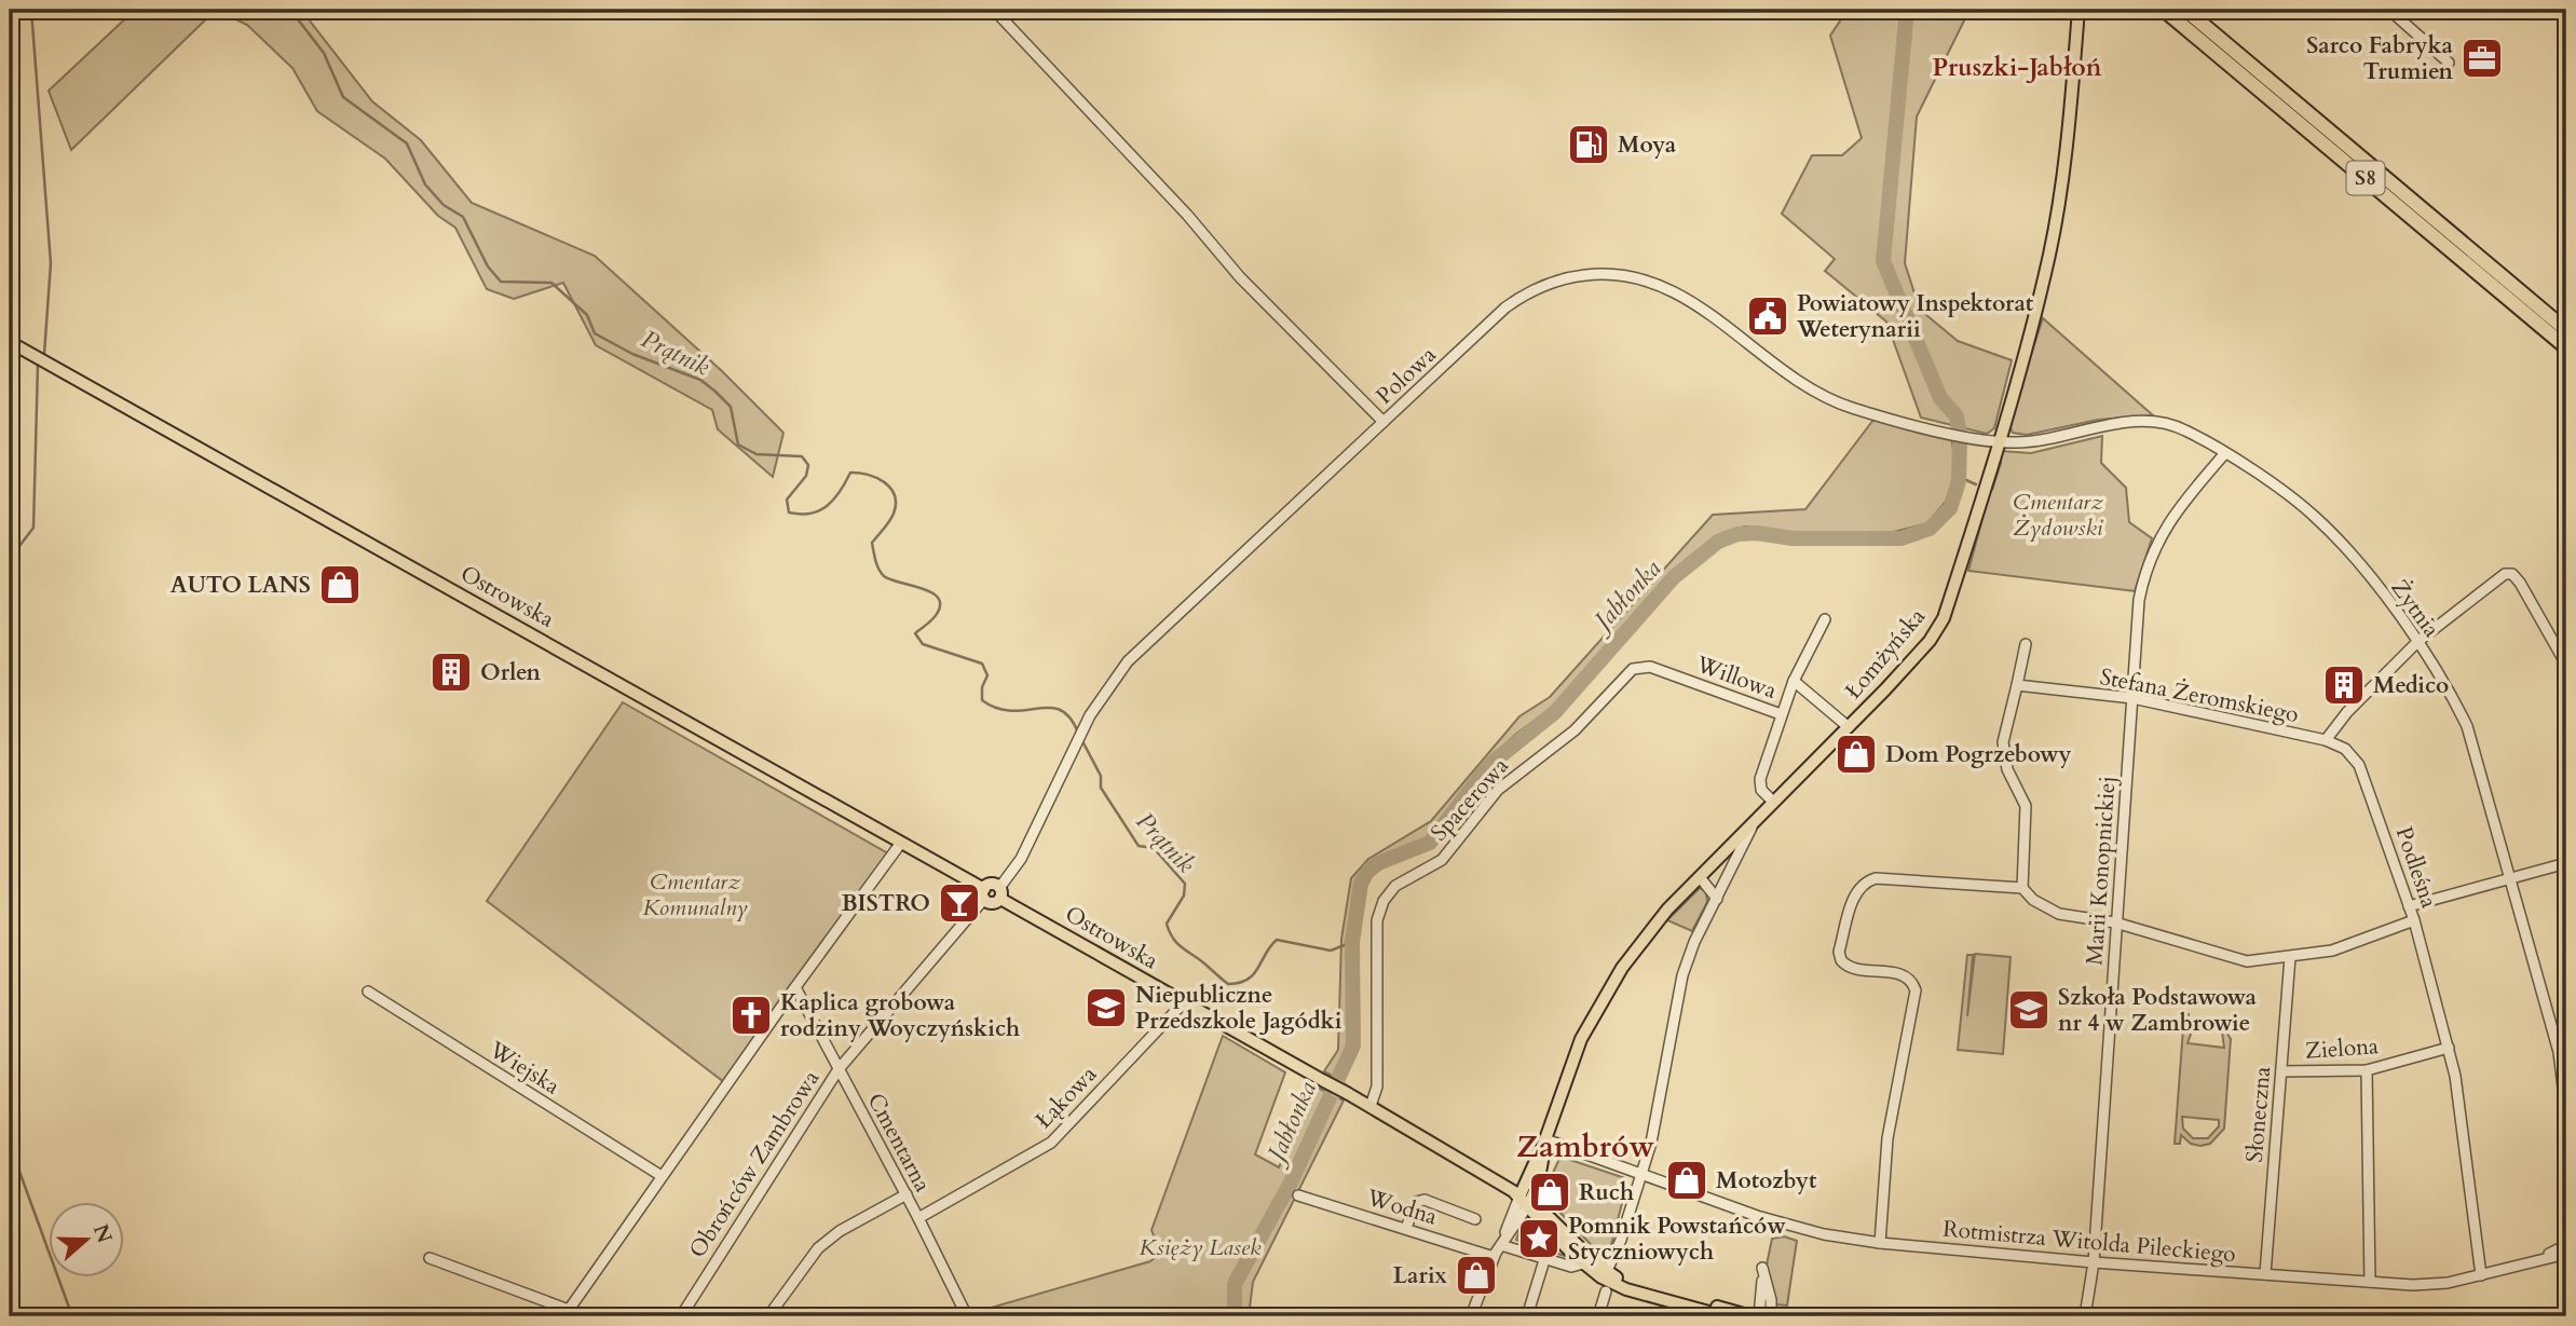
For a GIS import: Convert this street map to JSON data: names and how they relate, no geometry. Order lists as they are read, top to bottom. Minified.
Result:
{"streets":{"highway":["S8"],"main road":["Ostrowska","Łomżyńska"],"street":["Polowa","Żytnia","Willowa","Stefana Żeromskiego","Spacerowa","Podleśna","Marii Konopnickiej","Zielona","Wiejska","Łąkowa","Słoneczna","Cmentarna","Obrońców Zambrowa","Wodna","Rotmistrza Witolda Pileckiego"]},"crossings":[["Polowa","Ostrowska"],["Polowa","Żytnia"],["Polowa","Łomżyńska"],["Ostrowska","Łomżyńska"],["Ostrowska","Spacerowa"],["Ostrowska","Łąkowa"],["Ostrowska","Obrońców Zambrowa"],["Żytnia","Łomżyńska"],["Żytnia","Marii Konopnickiej"],["Łomżyńska","Willowa"],["Łomżyńska","Rotmistrza Witolda Pileckiego"],["Willowa","Spacerowa"],["Stefana Żeromskiego","Podleśna"],["Stefana Żeromskiego","Marii Konopnickiej"],["Podleśna","Zielona"],["Podleśna","Rotmistrza Witolda Pileckiego"],["Marii Konopnickiej","Rotmistrza Witolda Pileckiego"],["Zielona","Słoneczna"],["Łąkowa","Cmentarna"],["Słoneczna","Rotmistrza Witolda Pileckiego"],["Cmentarna","Obrońców Zambrowa"]],"districts":["Pruszki-Jabłoń","Zambrów"],"water":["Prątnik","Jabłonka"],"parks":["Cmentarz Żydowski","Cmentarz Komunalny","Księży Lasek"],"places":{"office":["Sarco Fabryka Trumien"],"fuel station":["Moya"],"public building":["Powiatowy Inspektorat Weterynarii"],"shop":["AUTO LANS","Dom Pogrzebowy","Motozbyt","Ruch","Larix"],"building":["Orlen","Medico"],"bar":["BISTRO"],"school or university":["Niepubliczne Przedszkole Jagódki","Szkoła Podstawowa nr 4 w Zambrowie"],"church":["Kaplica grobowa rodziny Woyczyńskich"],"place":["Pomnik Powstańców Styczniowych"]},"north":"right"}
